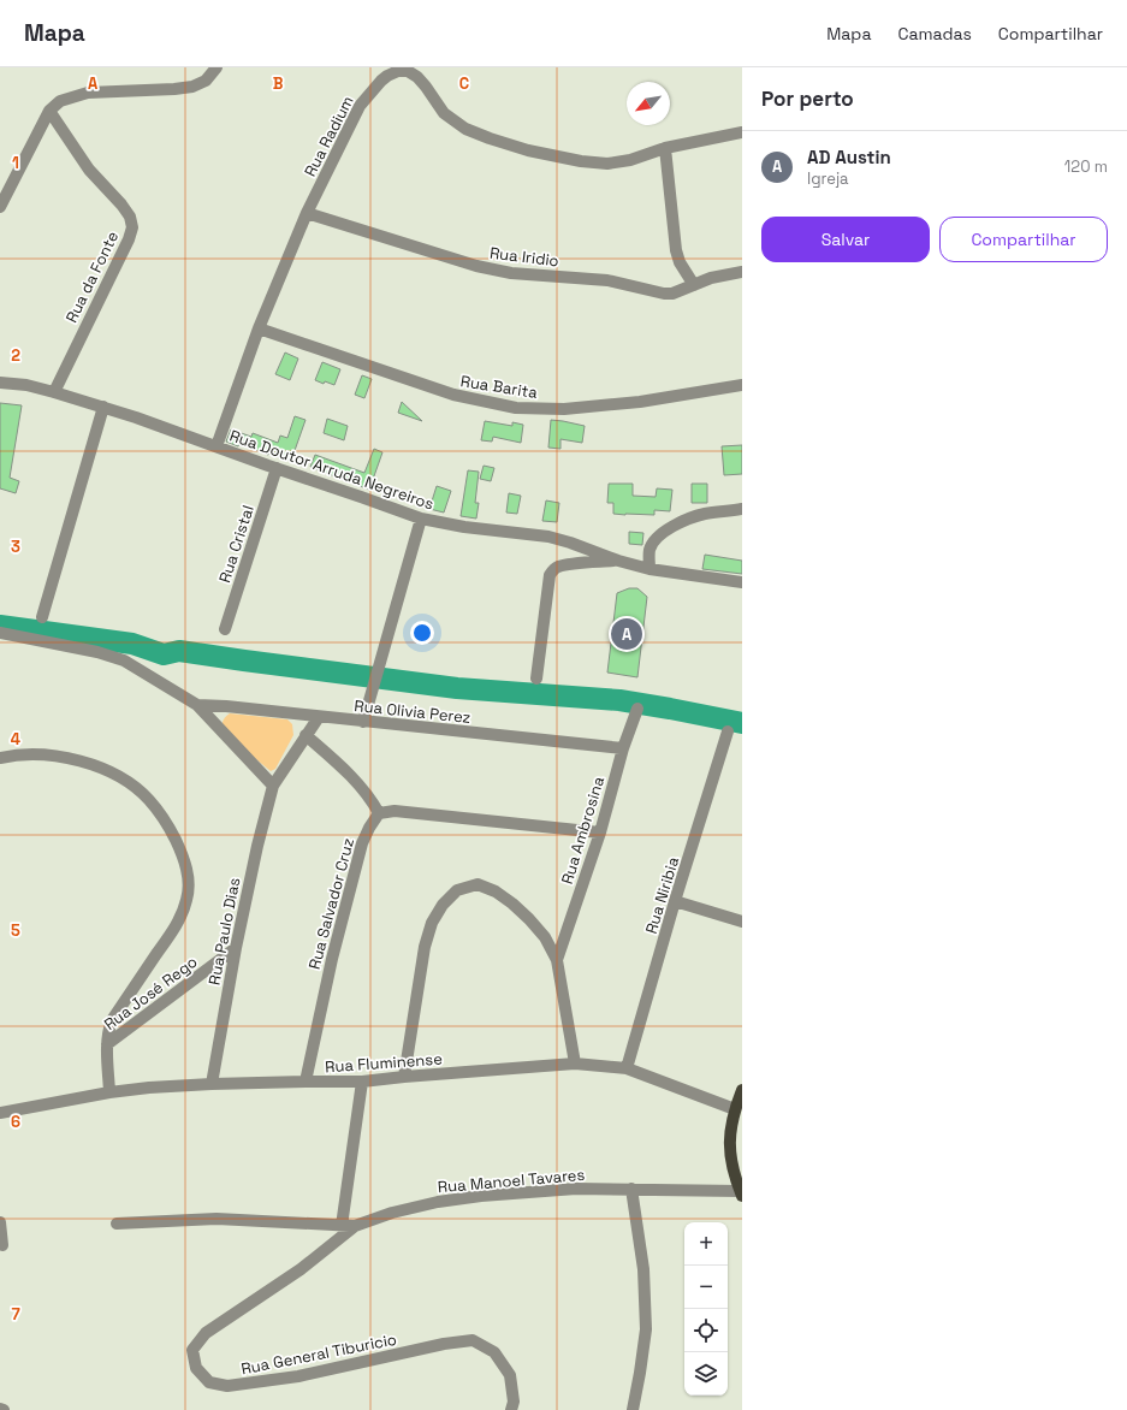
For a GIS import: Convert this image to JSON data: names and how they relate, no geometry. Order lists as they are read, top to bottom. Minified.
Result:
{"streets":{"street":["Rua Radium","Rua Iridio","Rua da Fonte","Rua Barita","Rua Doutor Arruda Negreiros","Rua Cristal","Rua Olivia Perez","Rua Ambrosina","Rua Niribia","Rua Salvador Cruz","Rua Paulo Dias","Rua José Rego","Rua Fluminense","Rua Manoel Tavares","Rua General Tiburicio"]},"crossings":[["Rua Radium","Rua Iridio"],["Rua Radium","Rua Barita"],["Rua Radium","Rua Doutor Arruda Negreiros"],["Rua da Fonte","Rua Doutor Arruda Negreiros"],["Rua Doutor Arruda Negreiros","Rua Cristal"],["Rua Olivia Perez","Rua Ambrosina"],["Rua Olivia Perez","Rua Paulo Dias"],["Rua Niribia","Rua Fluminense"],["Rua Salvador Cruz","Rua Fluminense"],["Rua Paulo Dias","Rua José Rego"],["Rua Paulo Dias","Rua Fluminense"],["Rua Manoel Tavares","Rua General Tiburicio"]],"north":"bottom left","page":{"header":"Mapa","nav":["Mapa","Camadas","Compartilhar"],"heading":"Por perto","list":[{"mark":"A","name":"AD Austin","note":"Igreja","value":"120 m"}],"buttons":["Salvar","Compartilhar"],"pins":"A","map_buttons":["+","−"]},"grid":{"columns":["A","B","C"],"rows":["1","2","3","4","5","6","7"]}}
